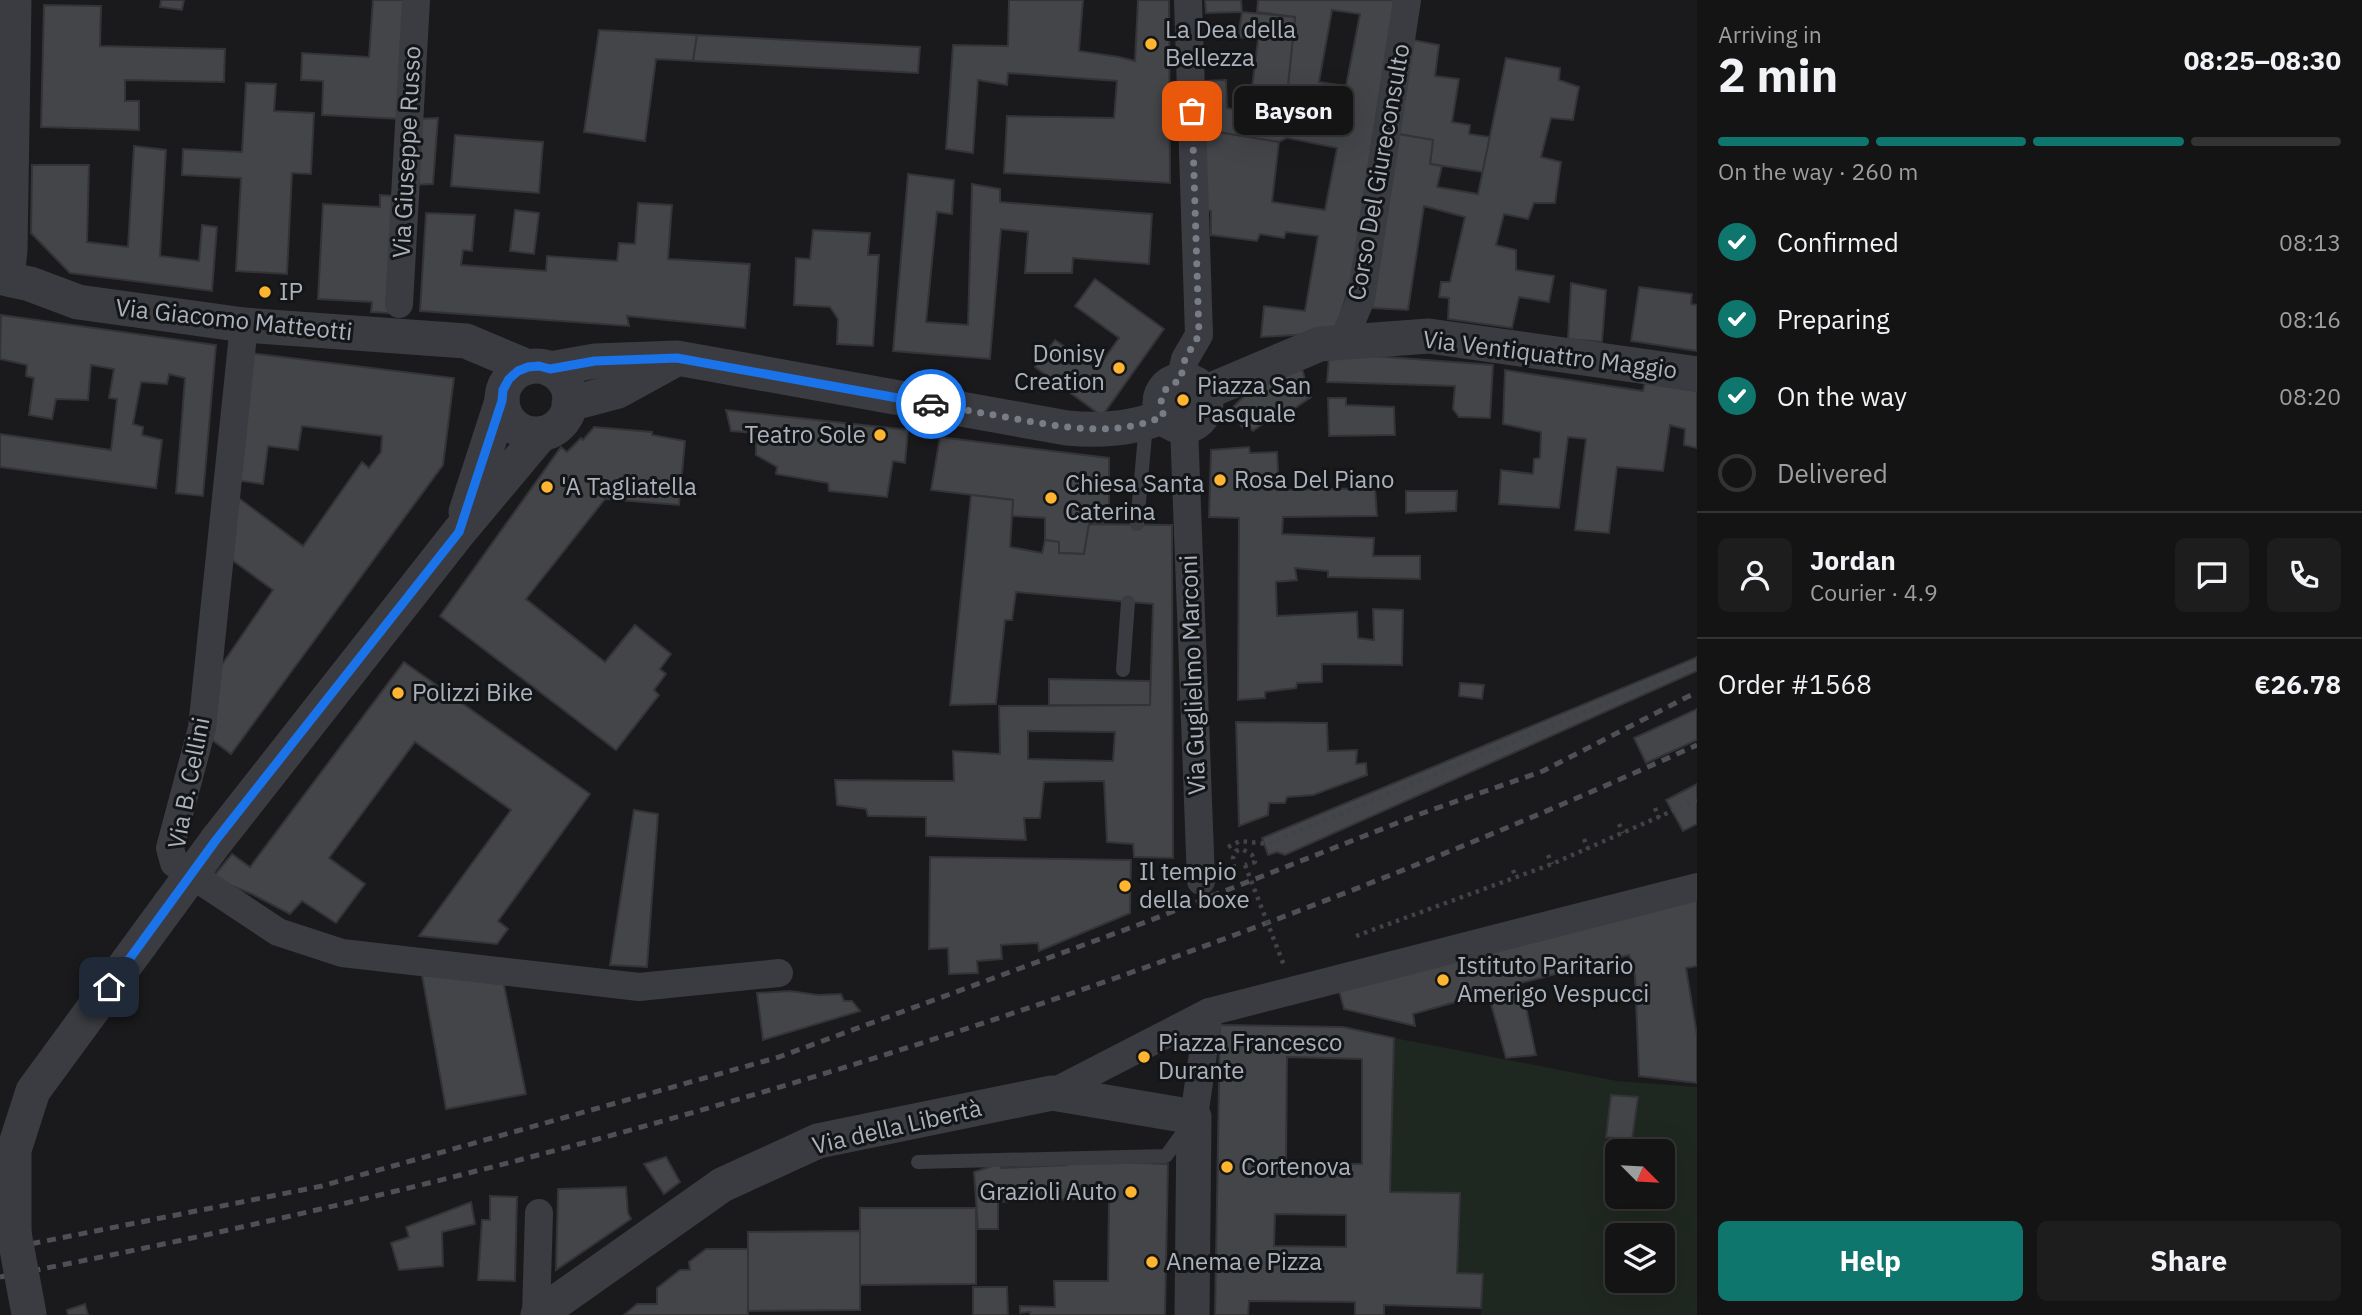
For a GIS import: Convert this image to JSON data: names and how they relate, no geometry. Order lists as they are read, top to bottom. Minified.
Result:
{"streets":{"street":["Via Giuseppe Russo","Corso Del Giureconsulto","Via Giacomo Matteotti","Via Ventiquattro Maggio","Via Guglielmo Marconi","Via B. Cellini","Via della Libertà"]},"crossings":[["Corso Del Giureconsulto","Via Ventiquattro Maggio"],["Via Giacomo Matteotti","Via B. Cellini"]],"places":["La Dea della Bellezza","Bayson","IP","Donisy Creation","Piazza San Pasquale","Teatro Sole","Rosa Del Piano","'A Tagliatella","Chiesa Santa Caterina","Polizzi Bike","Il tempio della boxe","Istituto Paritario Amerigo Vespucci","Piazza Francesco Durante","Cortenova","Grazioli Auto","Anema e Pizza"],"north":"bottom right","page":{"heading":["2 min","Arriving in","08:25–08:30"],"panel":["Jordan","Courier · 4.9","Order #1568","€26.78"],"bubble":"Bayson","bar":"On the way · 260 m","list":[["Confirmed","08:13"],["Preparing","08:16"],["On the way","08:20"],"Delivered"],"buttons":["Help","Share"]}}
